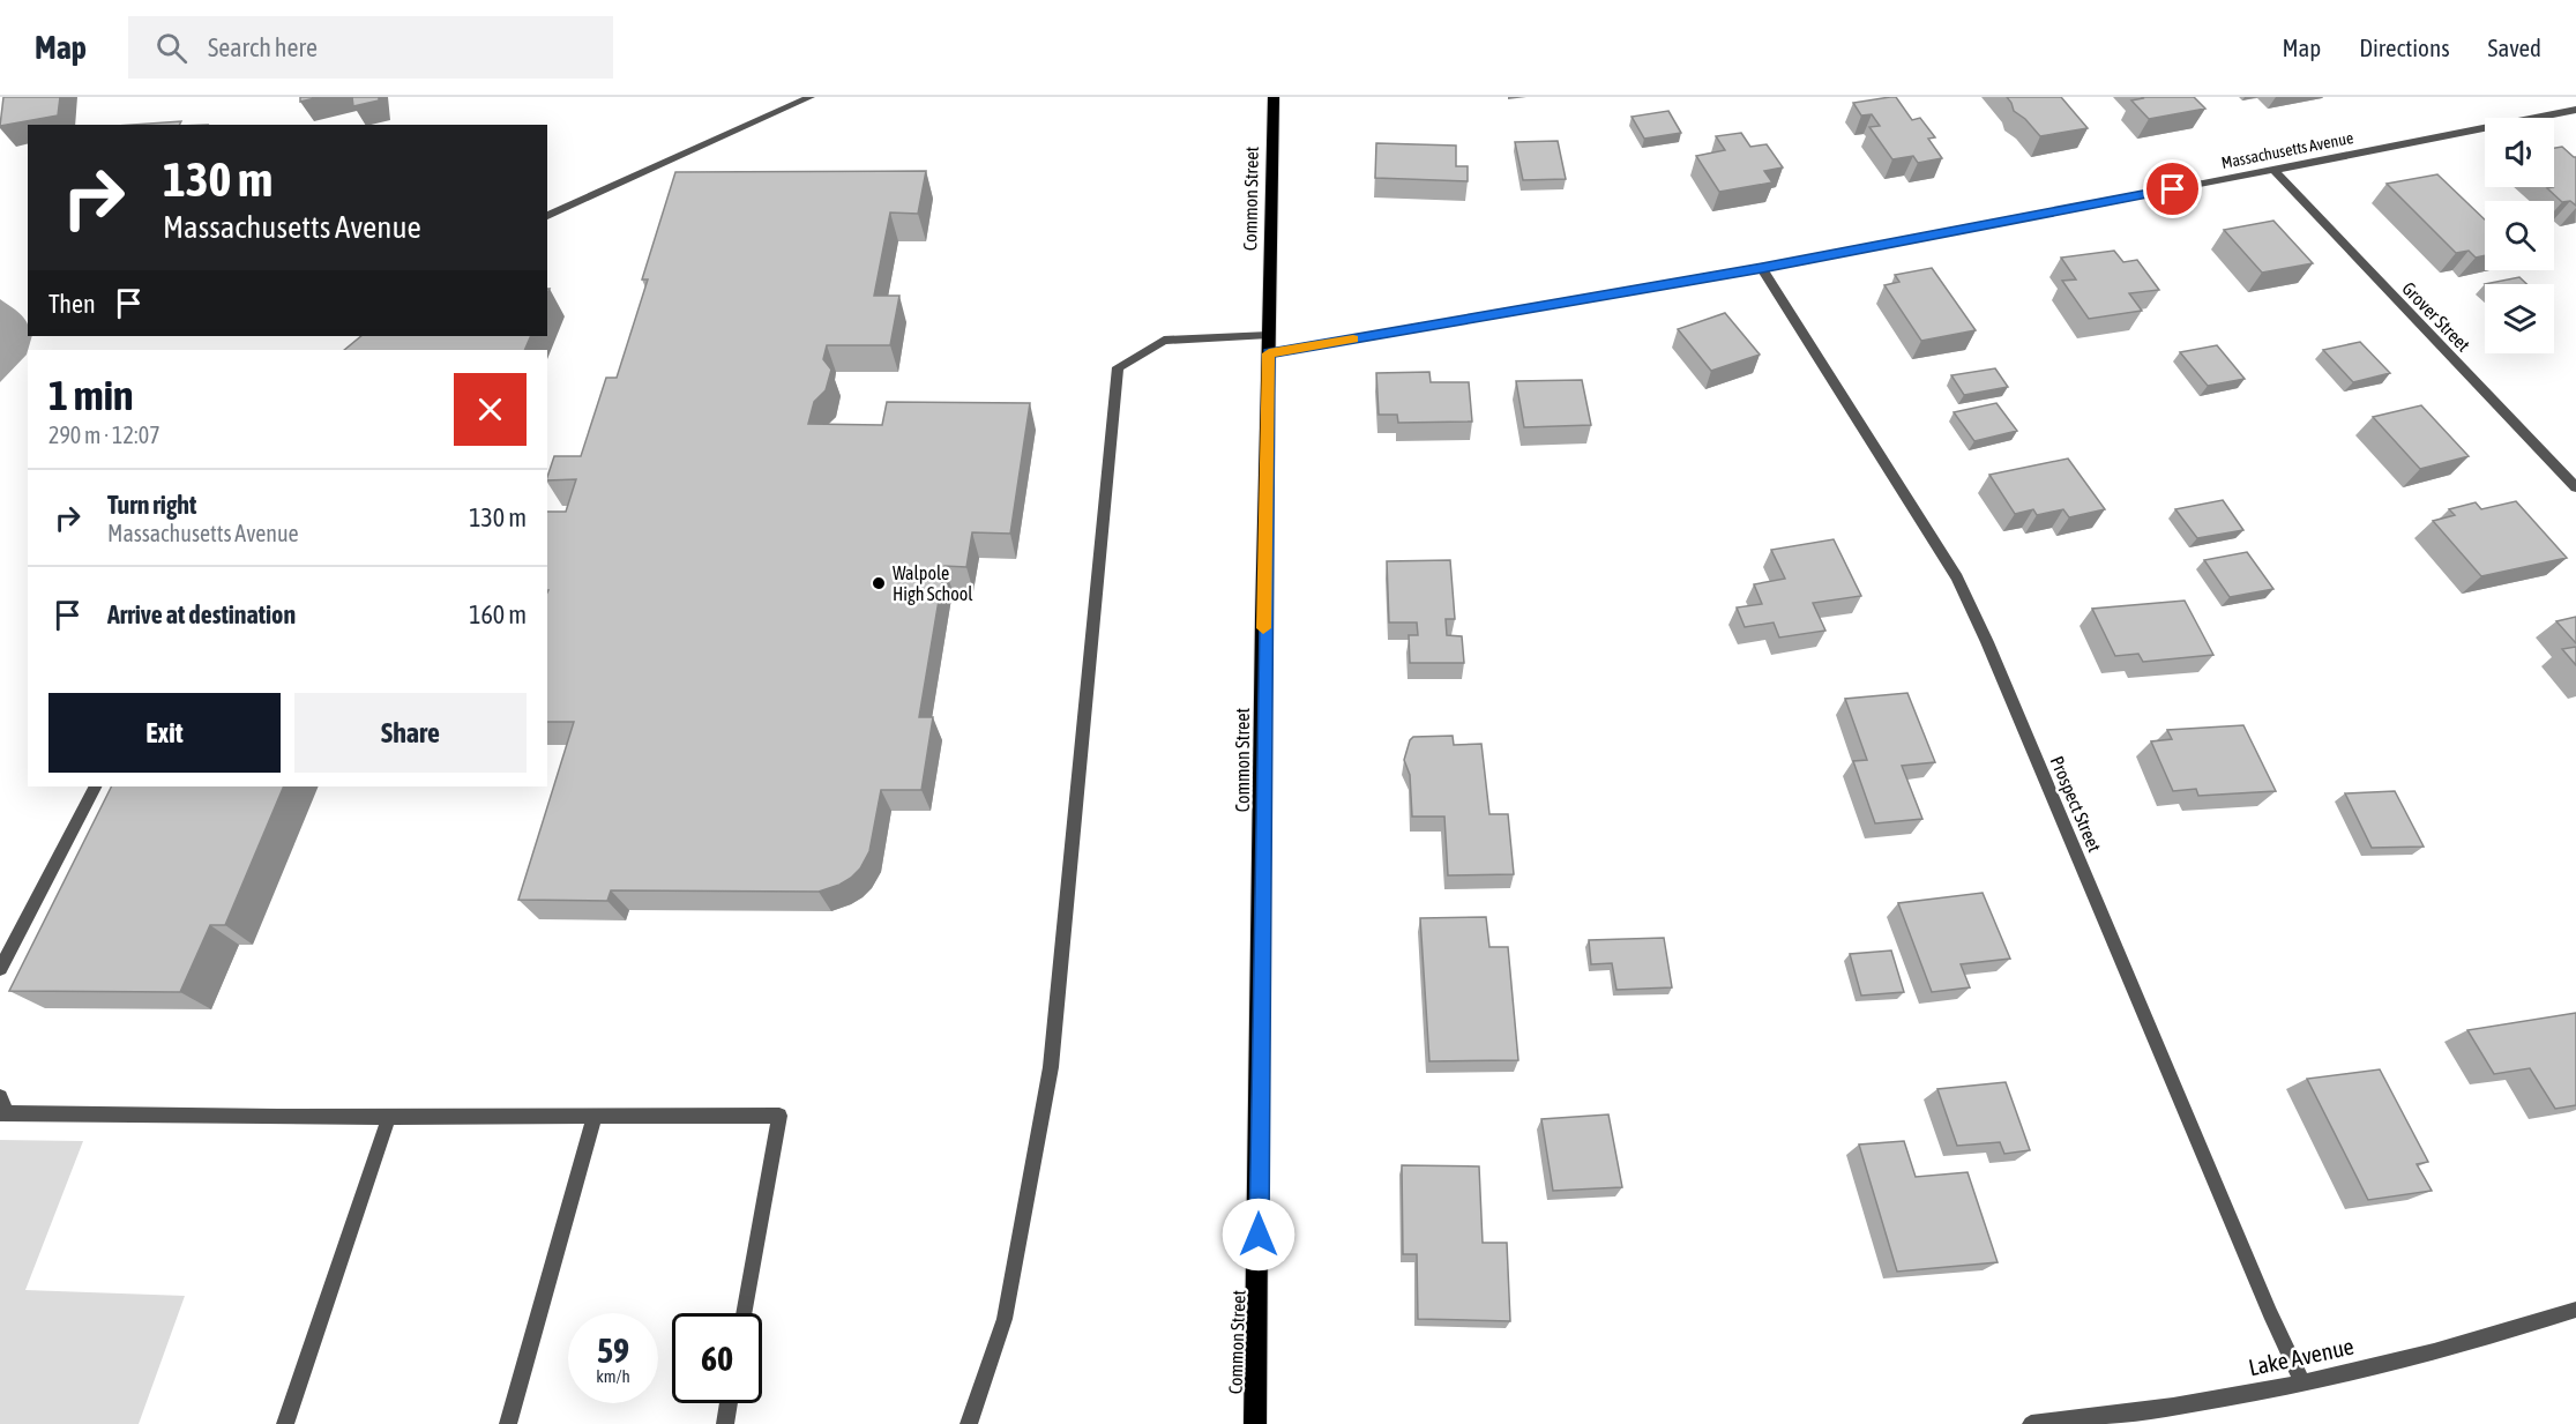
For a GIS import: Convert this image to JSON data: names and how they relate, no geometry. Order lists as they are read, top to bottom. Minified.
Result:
{"streets":{"main road":["Common Street"],"street":["Massachusetts Avenue","Grover Street","Prospect Street","Lake Avenue"]},"crossings":[["Massachusetts Avenue","Common Street"],["Massachusetts Avenue","Grover Street"],["Massachusetts Avenue","Prospect Street"],["Prospect Street","Lake Avenue"]],"places":["Walpole High School"],"page":{"header":"Map","search":"Search here","nav":["Map","Directions","Saved"],"turn":["130 m","Massachusetts Avenue"],"then":"Then","heading":["1 min","290 m · 12:07"],"list":[{"name":"Turn right","note":"Massachusetts Avenue","value":"130 m"},{"name":"Arrive at destination","value":"160 m"}],"buttons":["Exit","Share"],"speed":"59 km/h","limit":"60"}}
